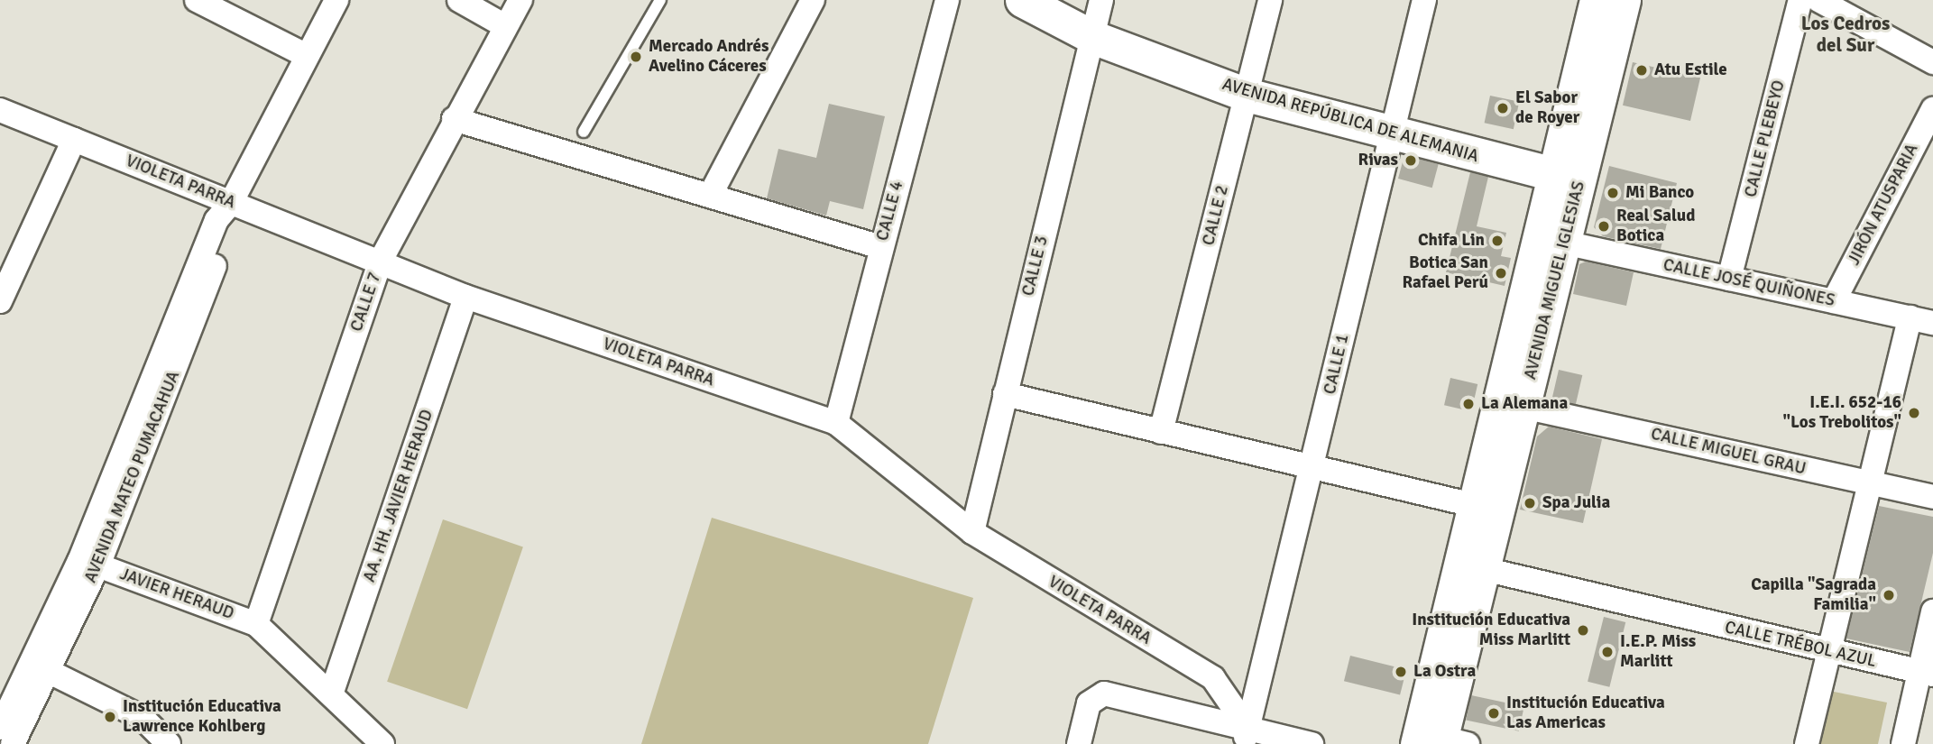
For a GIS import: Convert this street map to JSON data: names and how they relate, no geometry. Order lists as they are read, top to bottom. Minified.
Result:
{"streets":{"main road":["AVENIDA REPÚBLICA DE ALEMANIA","AVENIDA MIGUEL IGLESIAS"],"street":["CALLE PLEBEYO","VIOLETA PARRA","JIRÓN ATUSPARIA","CALLE 4","CALLE 2","CALLE 3","CALLE JOSÉ QUIÑONES","CALLE 7","CALLE 1","CALLE MIGUEL GRAU","AVENIDA MATEO PUMACAHUA","AA. HH. JAVIER HERAUD","JAVIER HERAUD","CALLE TRÉBOL AZUL"]},"crossings":[["AVENIDA REPÚBLICA DE ALEMANIA","CALLE 2"],["AVENIDA REPÚBLICA DE ALEMANIA","CALLE 3"],["AVENIDA REPÚBLICA DE ALEMANIA","AVENIDA MIGUEL IGLESIAS"],["AVENIDA REPÚBLICA DE ALEMANIA","CALLE 1"],["CALLE PLEBEYO","CALLE JOSÉ QUIÑONES"],["VIOLETA PARRA","CALLE 4"],["VIOLETA PARRA","CALLE 3"],["VIOLETA PARRA","CALLE 7"],["VIOLETA PARRA","CALLE 1"],["VIOLETA PARRA","AVENIDA MATEO PUMACAHUA"],["VIOLETA PARRA","AA. HH. JAVIER HERAUD"],["JIRÓN ATUSPARIA","CALLE JOSÉ QUIÑONES"],["AVENIDA MIGUEL IGLESIAS","CALLE JOSÉ QUIÑONES"],["AVENIDA MIGUEL IGLESIAS","CALLE MIGUEL GRAU"],["AVENIDA MIGUEL IGLESIAS","CALLE TRÉBOL AZUL"],["CALLE 7","JAVIER HERAUD"],["AVENIDA MATEO PUMACAHUA","JAVIER HERAUD"]],"districts":["Los Cedros del Sur"],"places":["Mercado Andrés Avelino Cáceres","Atu Estile","El Sabor de Royer","Rivas","Mi Banco","Real Salud Botica","Chifa Lin","Botica San Rafael Perú","La Alemana","I.E.I. 652-16 \"Los Trebolitos\"","Spa Julia","Capilla \"Sagrada Familia\"","Institución Educativa Miss Marlitt","I.E.P. Miss Marlitt","La Ostra","Institución Educativa Las Americas","Institución Educativa Lawrence Kohlberg"]}
